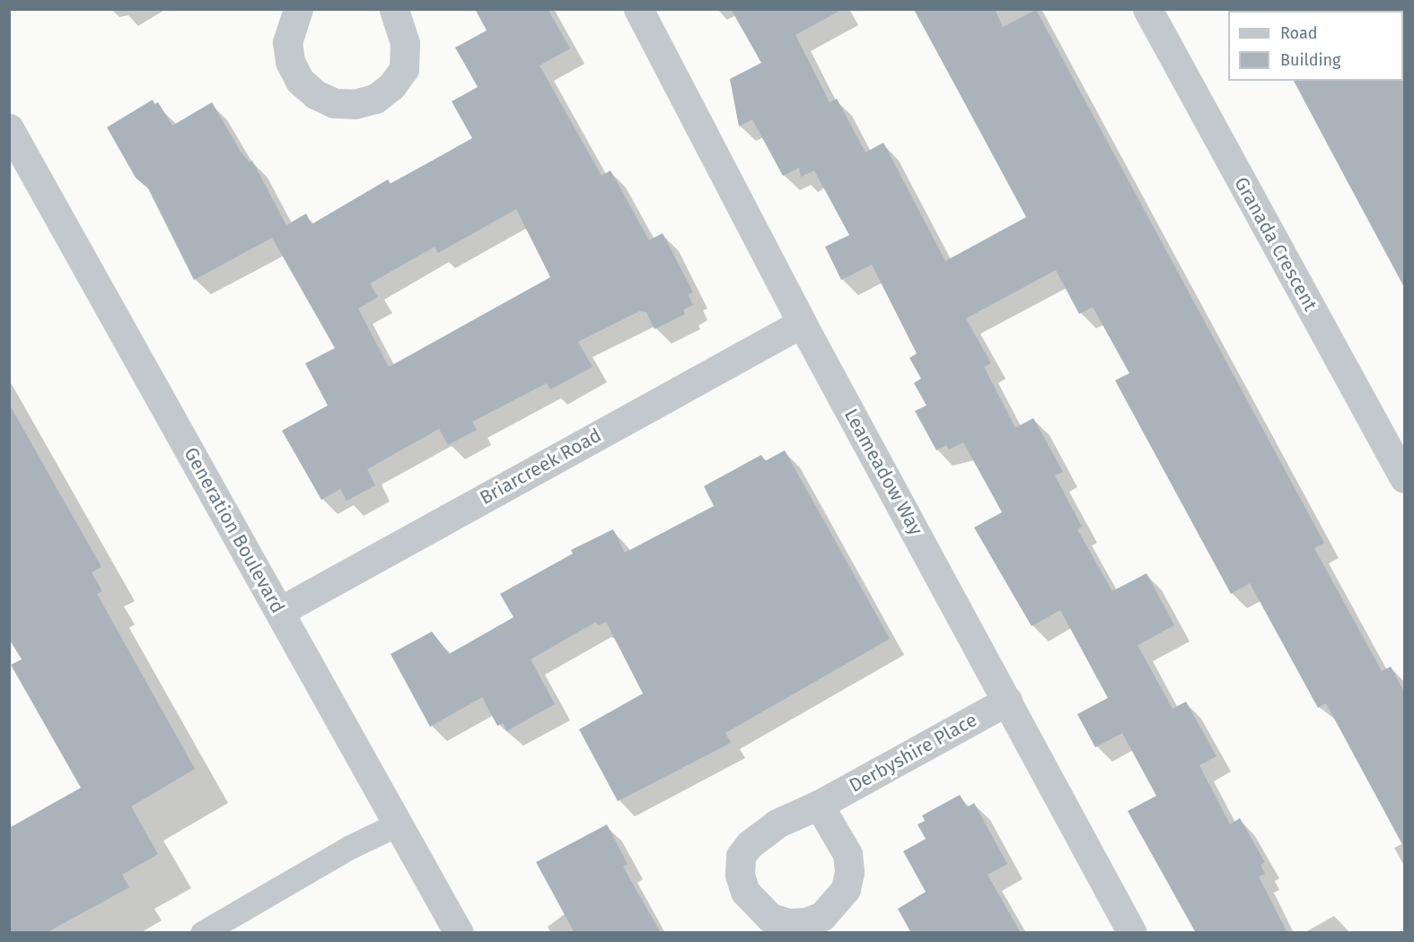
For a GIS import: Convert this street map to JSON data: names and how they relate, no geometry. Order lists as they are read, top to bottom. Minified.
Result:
{"streets":{"street":["Granada Crescent","Briarcreek Road","Leameadow Way","Generation Boulevard","Derbyshire Place"]},"crossings":[["Briarcreek Road","Leameadow Way"],["Briarcreek Road","Generation Boulevard"],["Leameadow Way","Derbyshire Place"]],"legend":["Road","Building"]}
